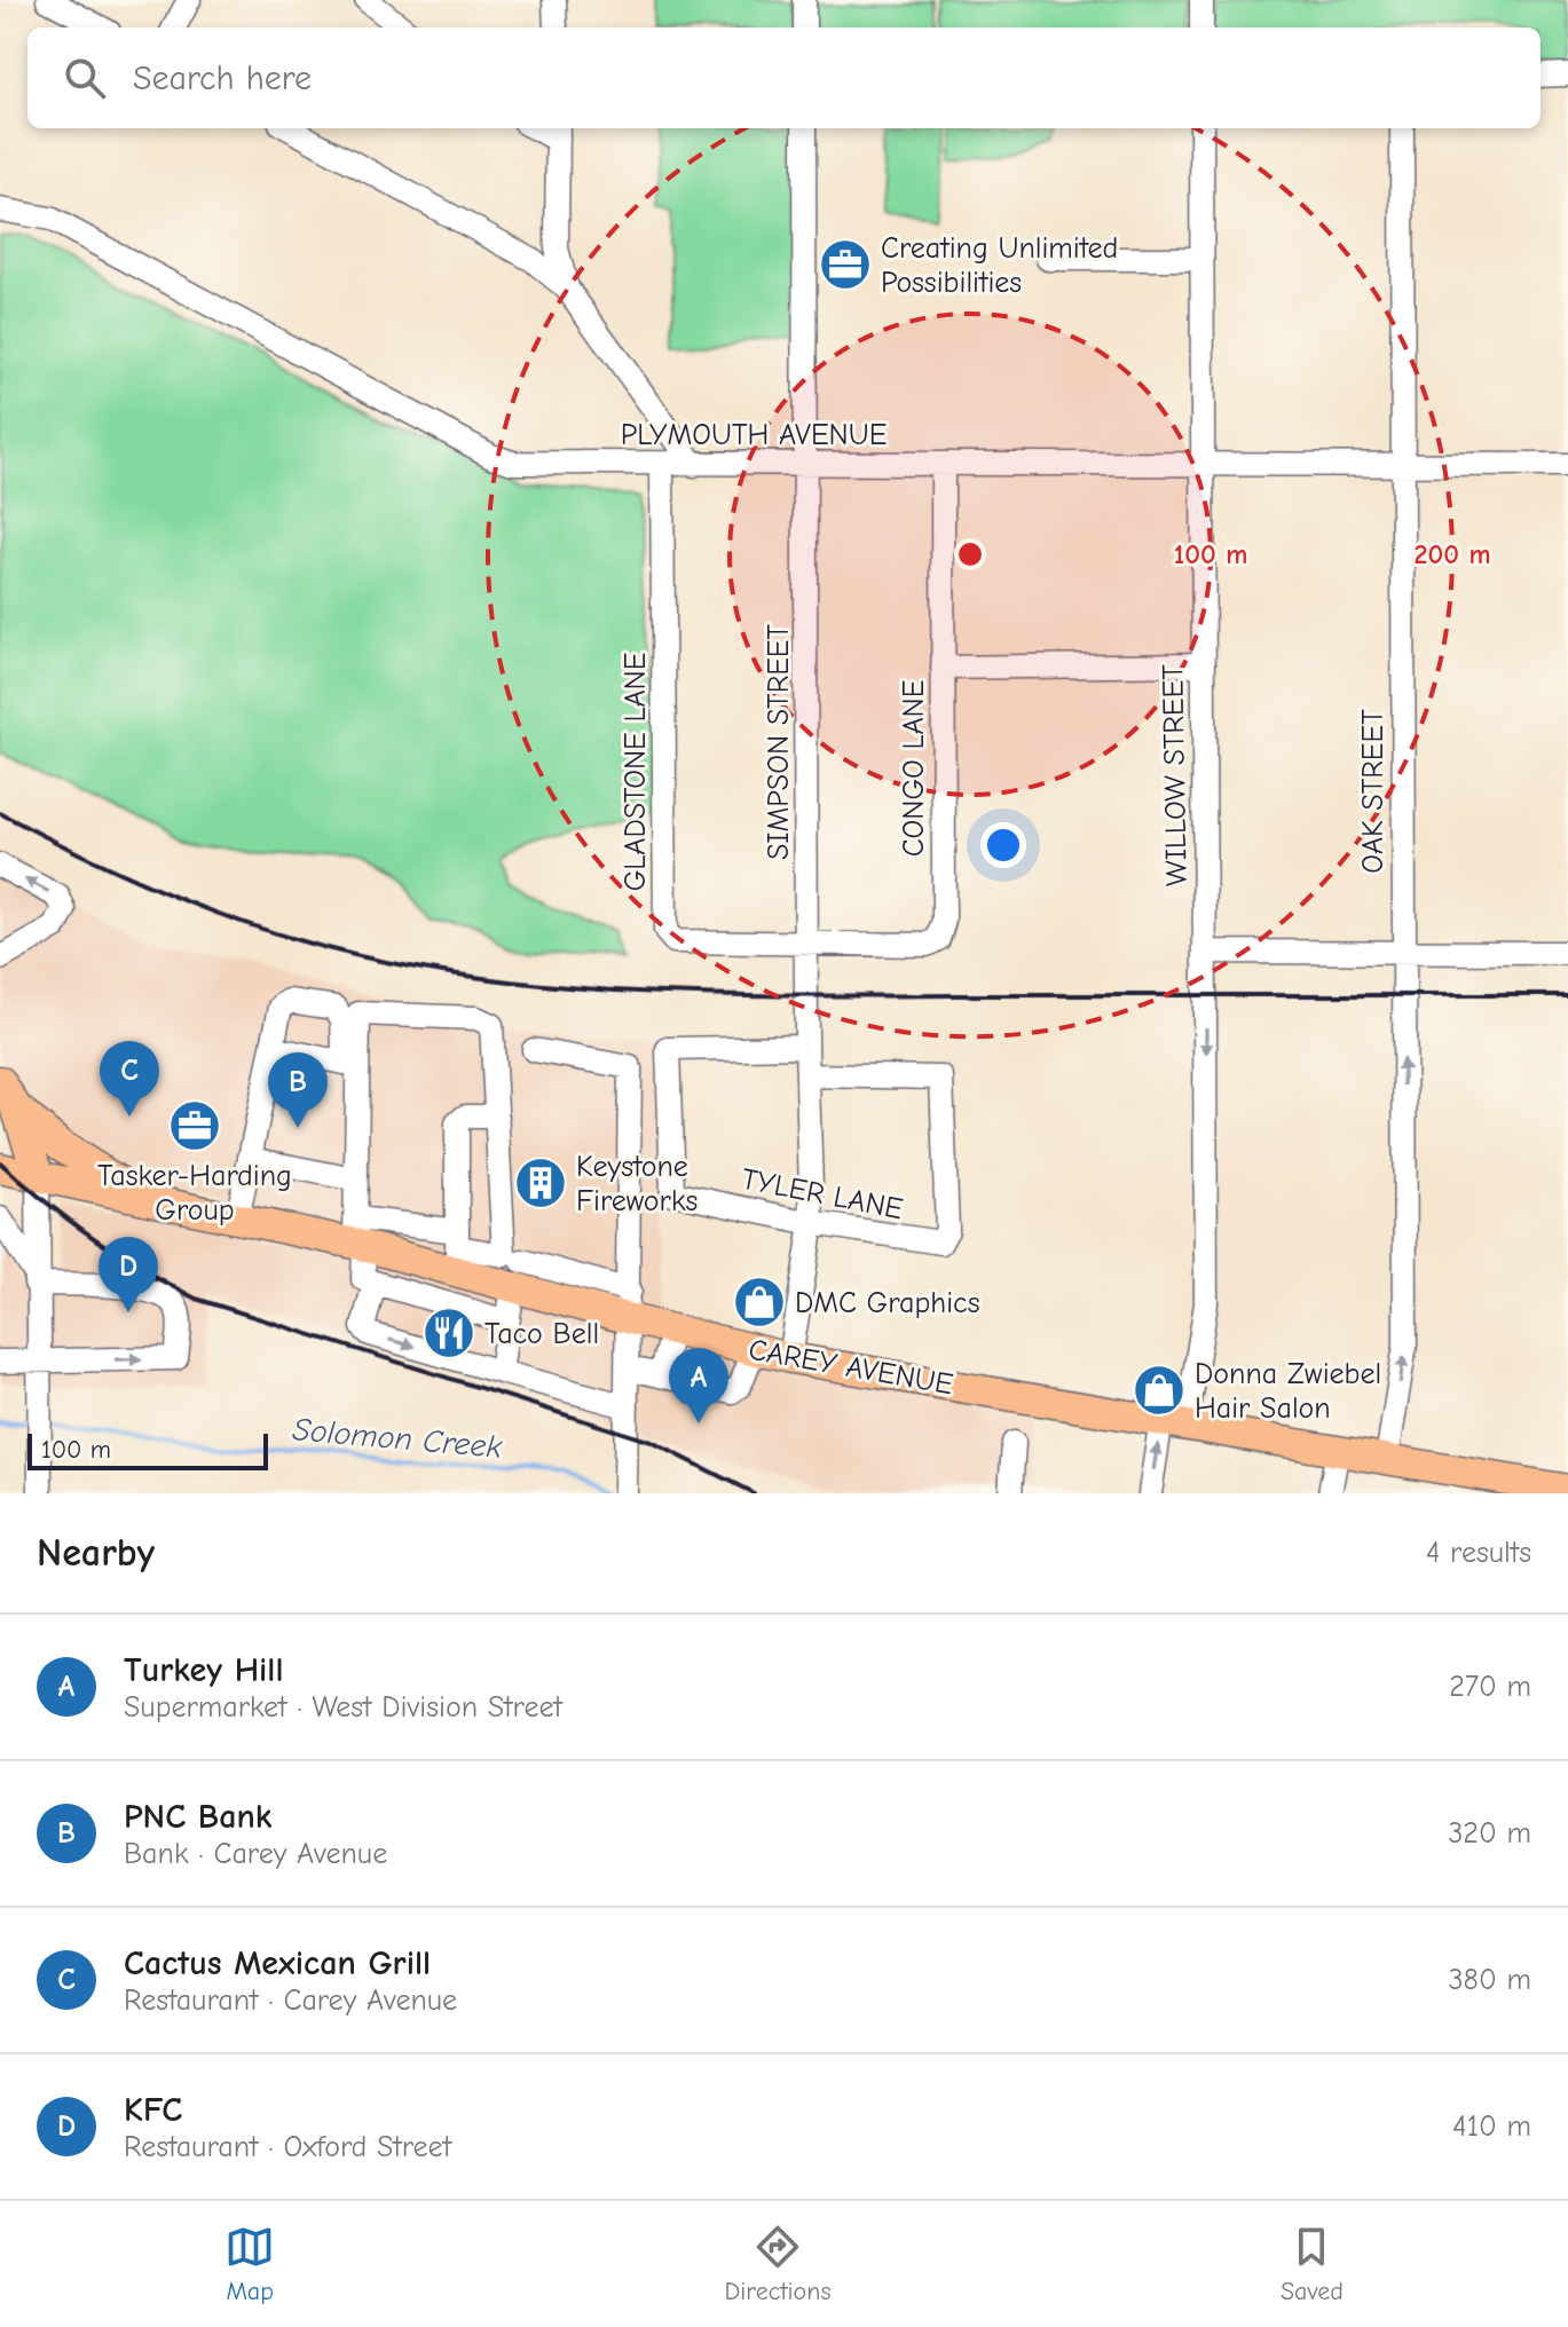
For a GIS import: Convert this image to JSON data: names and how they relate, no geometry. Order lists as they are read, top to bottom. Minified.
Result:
{"streets":{"main road":["CAREY AVENUE"],"street":["PLYMOUTH AVENUE","SIMPSON STREET","CONGO LANE","GLADSTONE LANE","WILLOW STREET","OAK STREET","TYLER LANE"]},"crossings":[["PLYMOUTH AVENUE","SIMPSON STREET"],["PLYMOUTH AVENUE","CONGO LANE"],["PLYMOUTH AVENUE","GLADSTONE LANE"],["PLYMOUTH AVENUE","WILLOW STREET"],["PLYMOUTH AVENUE","OAK STREET"],["SIMPSON STREET","CONGO LANE"],["SIMPSON STREET","GLADSTONE LANE"],["SIMPSON STREET","TYLER LANE"],["SIMPSON STREET","CAREY AVENUE"],["CONGO LANE","GLADSTONE LANE"],["WILLOW STREET","CAREY AVENUE"],["OAK STREET","CAREY AVENUE"]],"one_way":["OAK STREET"],"water":["Solomon Creek"],"places":{"office":["Creating Unlimited Possibilities","Tasker-Harding Group"],"building":["Keystone Fireworks"],"shop":["DMC Graphics","Donna Zwiebel Hair Salon"],"restaurant":["Taco Bell"]},"scale_bar":"100 m","page":{"search":"Search here","pins":["C","B","D","A"],"scale":"100 m","heading":["Nearby","4 results"],"list":[{"mark":"A","name":"Turkey Hill","note":"Supermarket · West Division Street","value":"270 m"},{"mark":"B","name":"PNC Bank","note":"Bank · Carey Avenue","value":"320 m"},{"mark":"C","name":"Cactus Mexican Grill","note":"Restaurant · Carey Avenue","value":"380 m"},{"mark":"D","name":"KFC","note":"Restaurant · Oxford Street","value":"410 m"}],"nav":["Map","Directions","Saved"]},"rings":["100 m","200 m"]}
